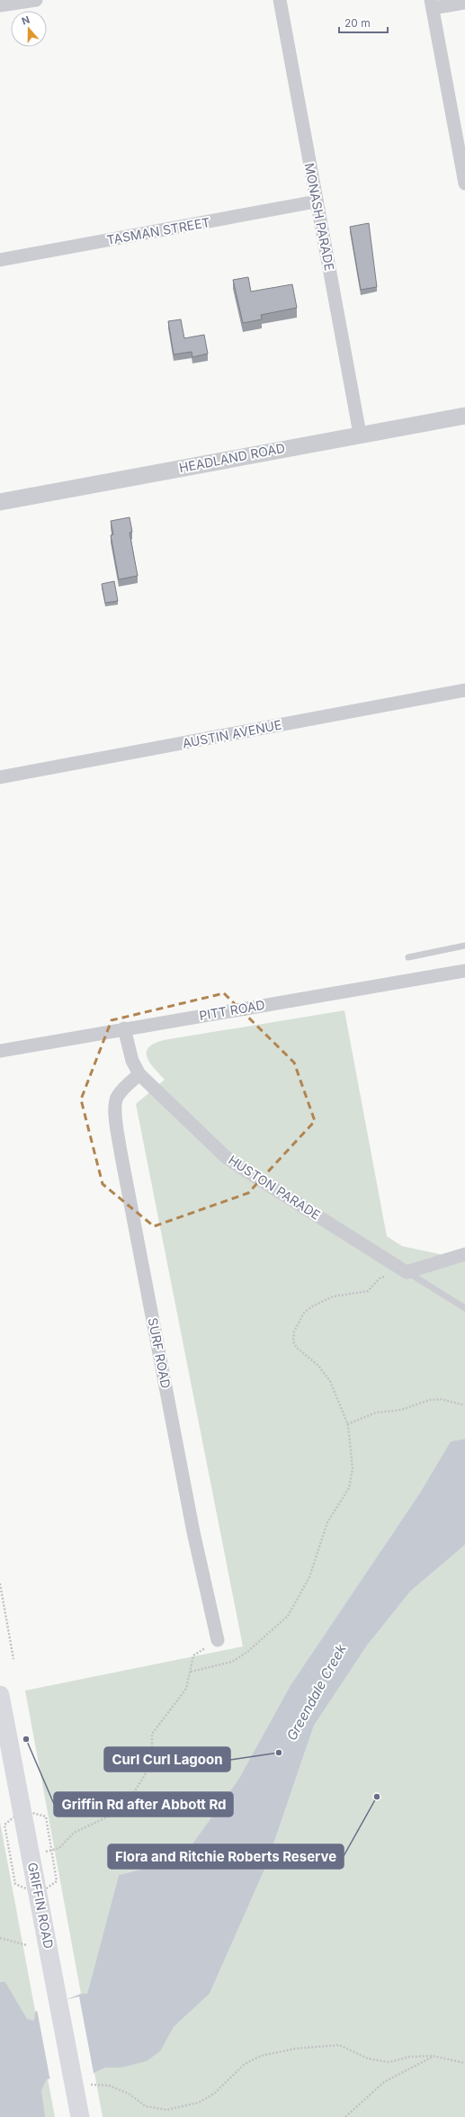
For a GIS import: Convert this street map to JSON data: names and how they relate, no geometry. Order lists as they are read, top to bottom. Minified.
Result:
{"streets":{"main road":["GRIFFIN ROAD"],"street":["MONASH PARADE","TASMAN STREET","HEADLAND ROAD","AUSTIN AVENUE","PITT ROAD","HUSTON PARADE","SURF ROAD"]},"crossings":[["MONASH PARADE","TASMAN STREET"],["MONASH PARADE","HEADLAND ROAD"],["PITT ROAD","HUSTON PARADE"],["HUSTON PARADE","SURF ROAD"]],"water":["Greendale Creek"],"places":["Griffin Rd after Abbott Rd","Curl Curl Lagoon","Flora and Ritchie Roberts Reserve"],"scale_bar":"20 m","north":"top"}
